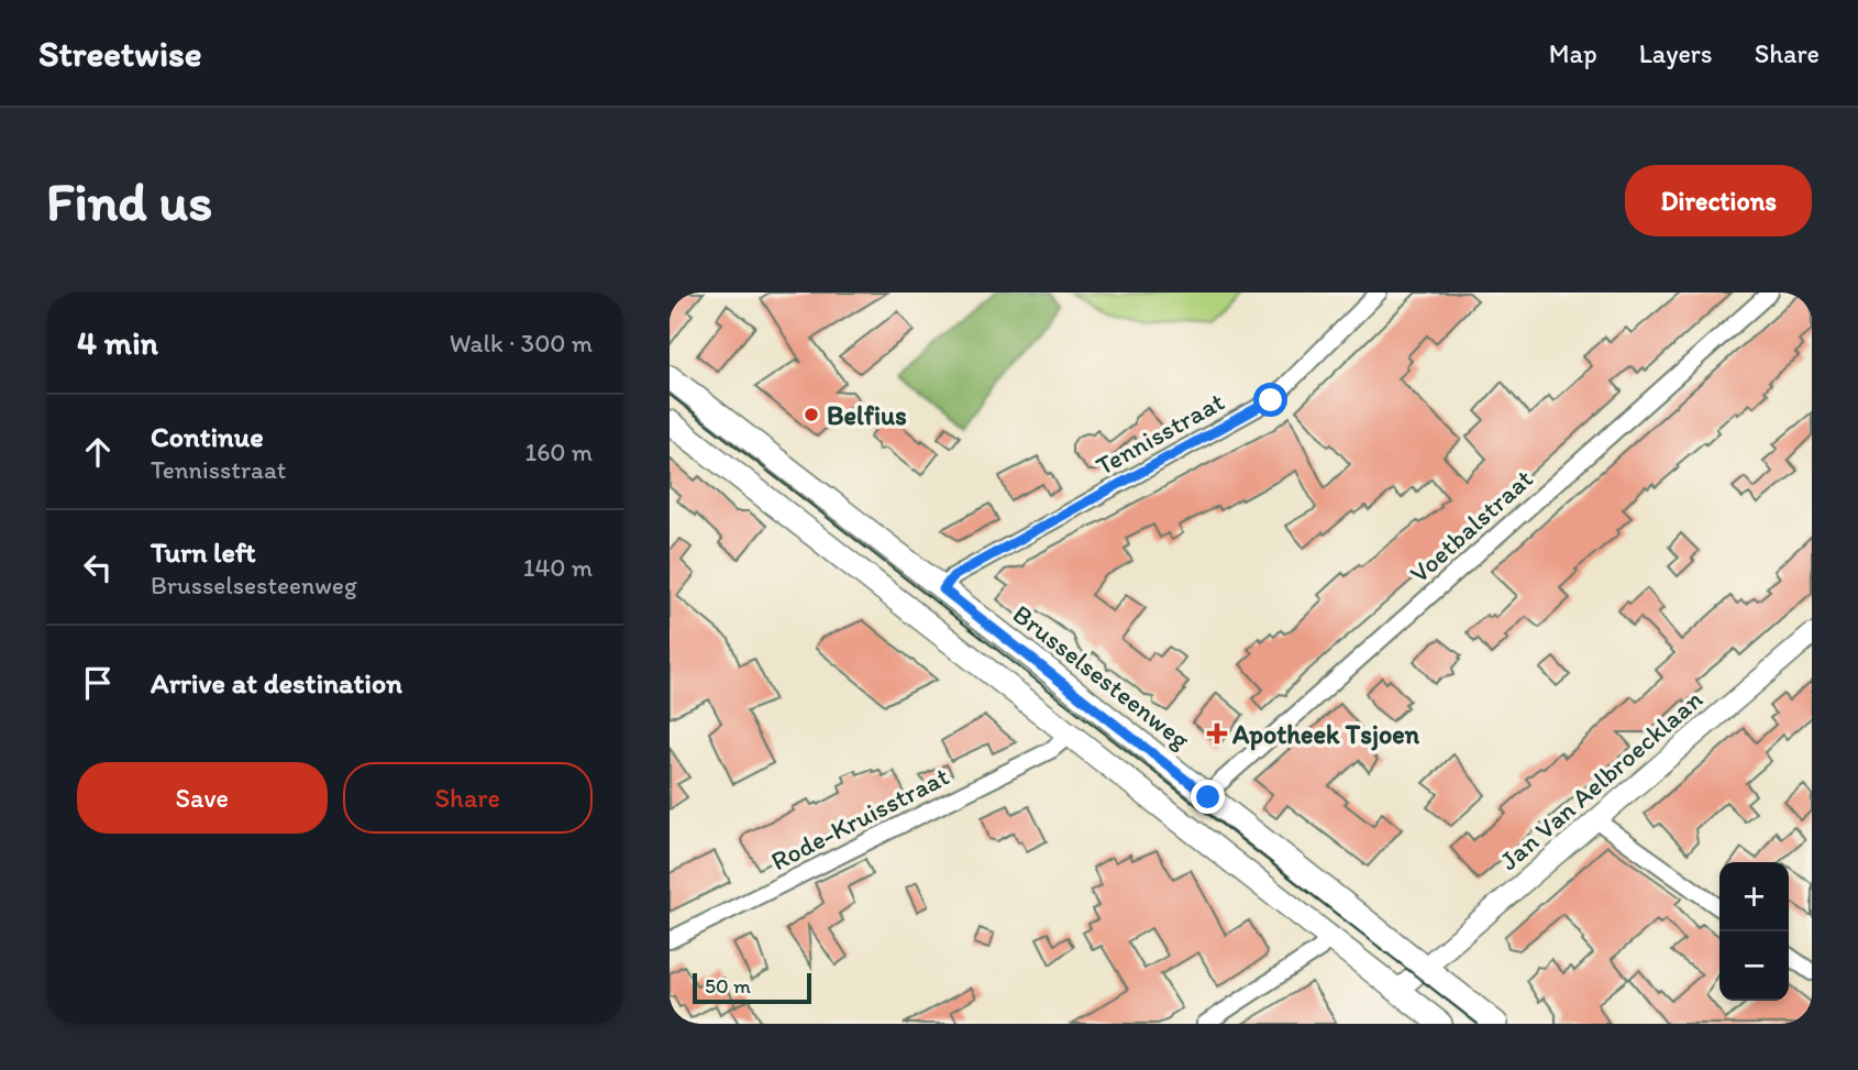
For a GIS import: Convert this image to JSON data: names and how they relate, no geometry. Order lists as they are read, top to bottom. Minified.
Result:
{"streets":{"main road":["Brusselsesteenweg"],"street":["Tennisstraat","Voetbalstraat","Jan Van Aelbroecklaan","Rode-Kruisstraat"]},"crossings":[["Tennisstraat","Brusselsesteenweg"],["Voetbalstraat","Brusselsesteenweg"],["Brusselsesteenweg","Jan Van Aelbroecklaan"]],"places":{"other":["Belfius"],"health":["Apotheek Tsjoen"]},"scale_bar":"50 m","page":{"header":"Streetwise","nav":["Map","Layers","Share"],"buttons":["Directions",["Save","Share"]],"title":"Find us","heading":["4 min","Walk · 300 m"],"list":[["Continue","Tennisstraat","160 m"],["Turn left","Brusselsesteenweg","140 m"],"Arrive at destination"],"map_buttons":["+","−"],"scale":"50 m"}}
